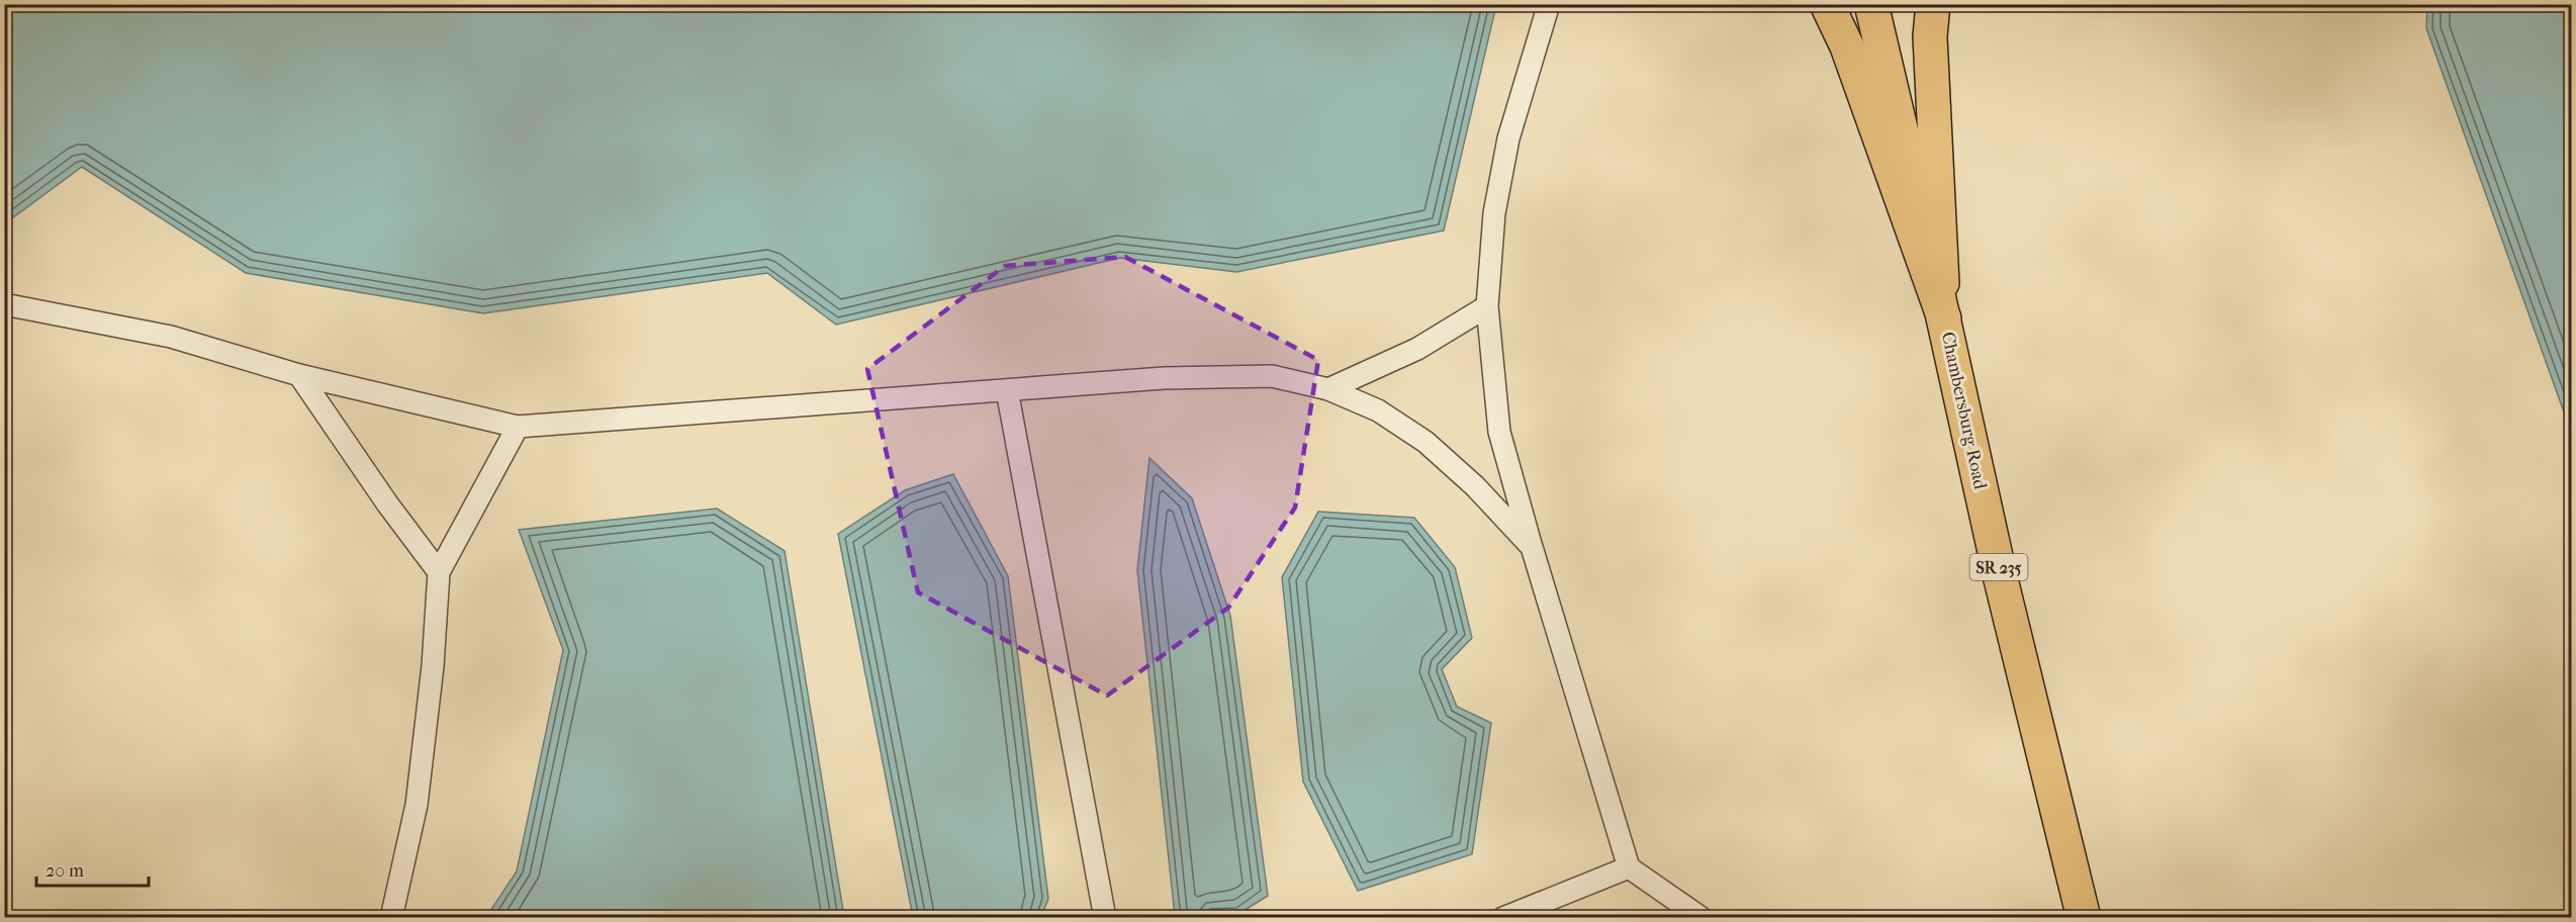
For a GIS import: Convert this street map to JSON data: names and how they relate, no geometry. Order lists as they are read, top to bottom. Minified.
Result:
{"streets":{"main road":["Chambersburg Road","SR 235"]},"crossings":[["Chambersburg Road","SR 235"]],"scale_bar":"20 m"}
